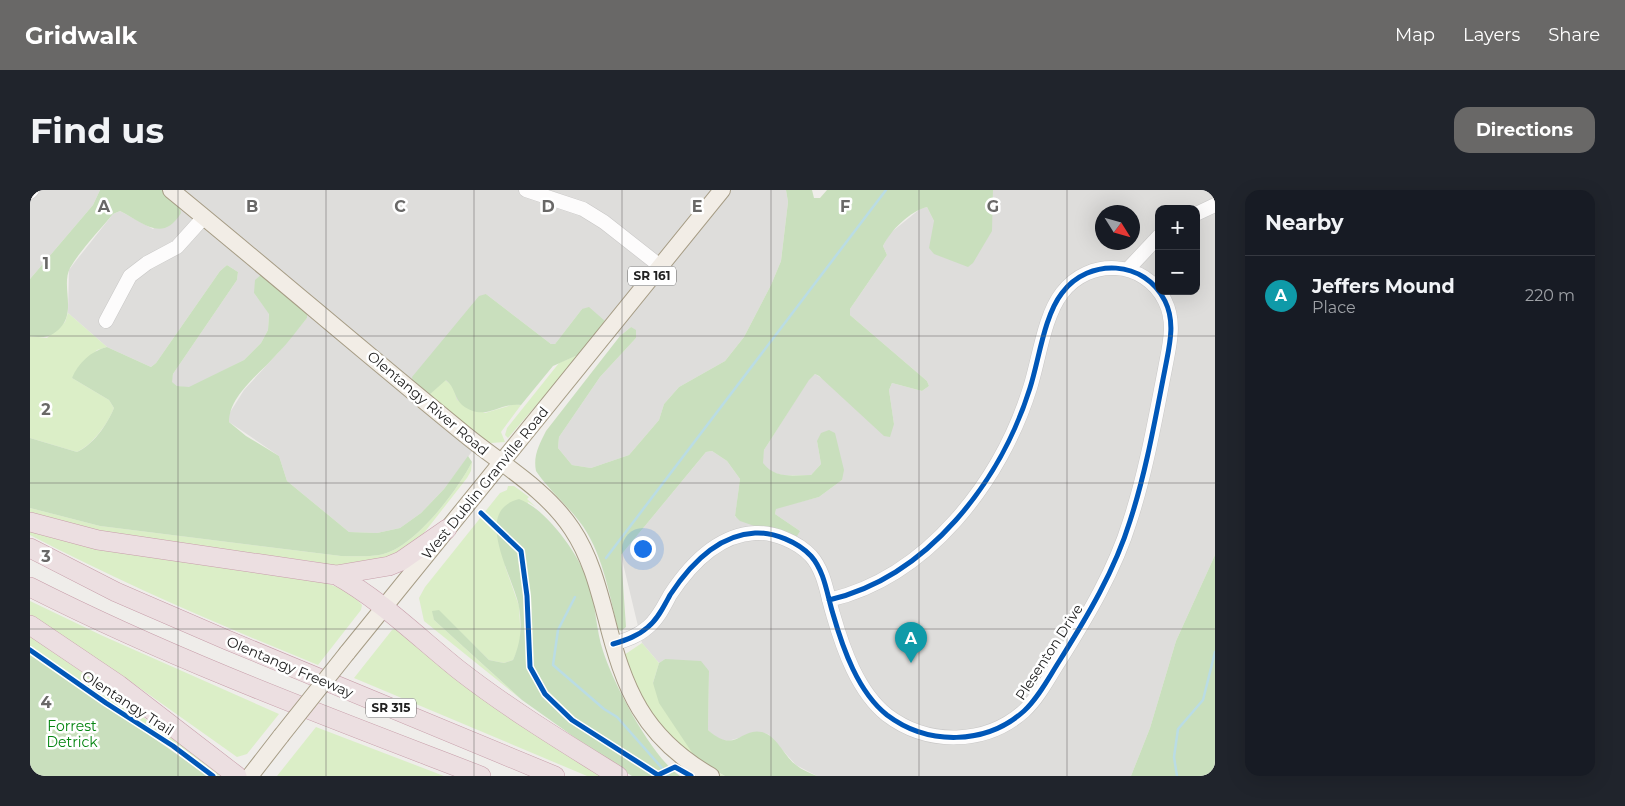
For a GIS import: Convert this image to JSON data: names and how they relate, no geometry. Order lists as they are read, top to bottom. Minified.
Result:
{"streets":{"highway":["Olentangy Freeway","SR 315"],"main road":["SR 161","Olentangy River Road","West Dublin Granville Road"],"street":["Plesenton Drive"],"cycle path":["Olentangy Trail"]},"crossings":[["Olentangy River Road","West Dublin Granville Road"],["Olentangy River Road","Plesenton Drive"]],"parks":["Forrest Detrick"],"north":"bottom right","page":{"header":"Gridwalk","nav":["Map","Layers","Share"],"buttons":"Directions","title":"Find us","heading":"Nearby","map_buttons":["+","−"],"list":[{"mark":"A","name":"Jeffers Mound","note":"Place","value":"220 m"}],"pins":"A"},"grid":{"columns":["A","B","C","D","E","F","G"],"rows":["1","2","3","4"]}}
